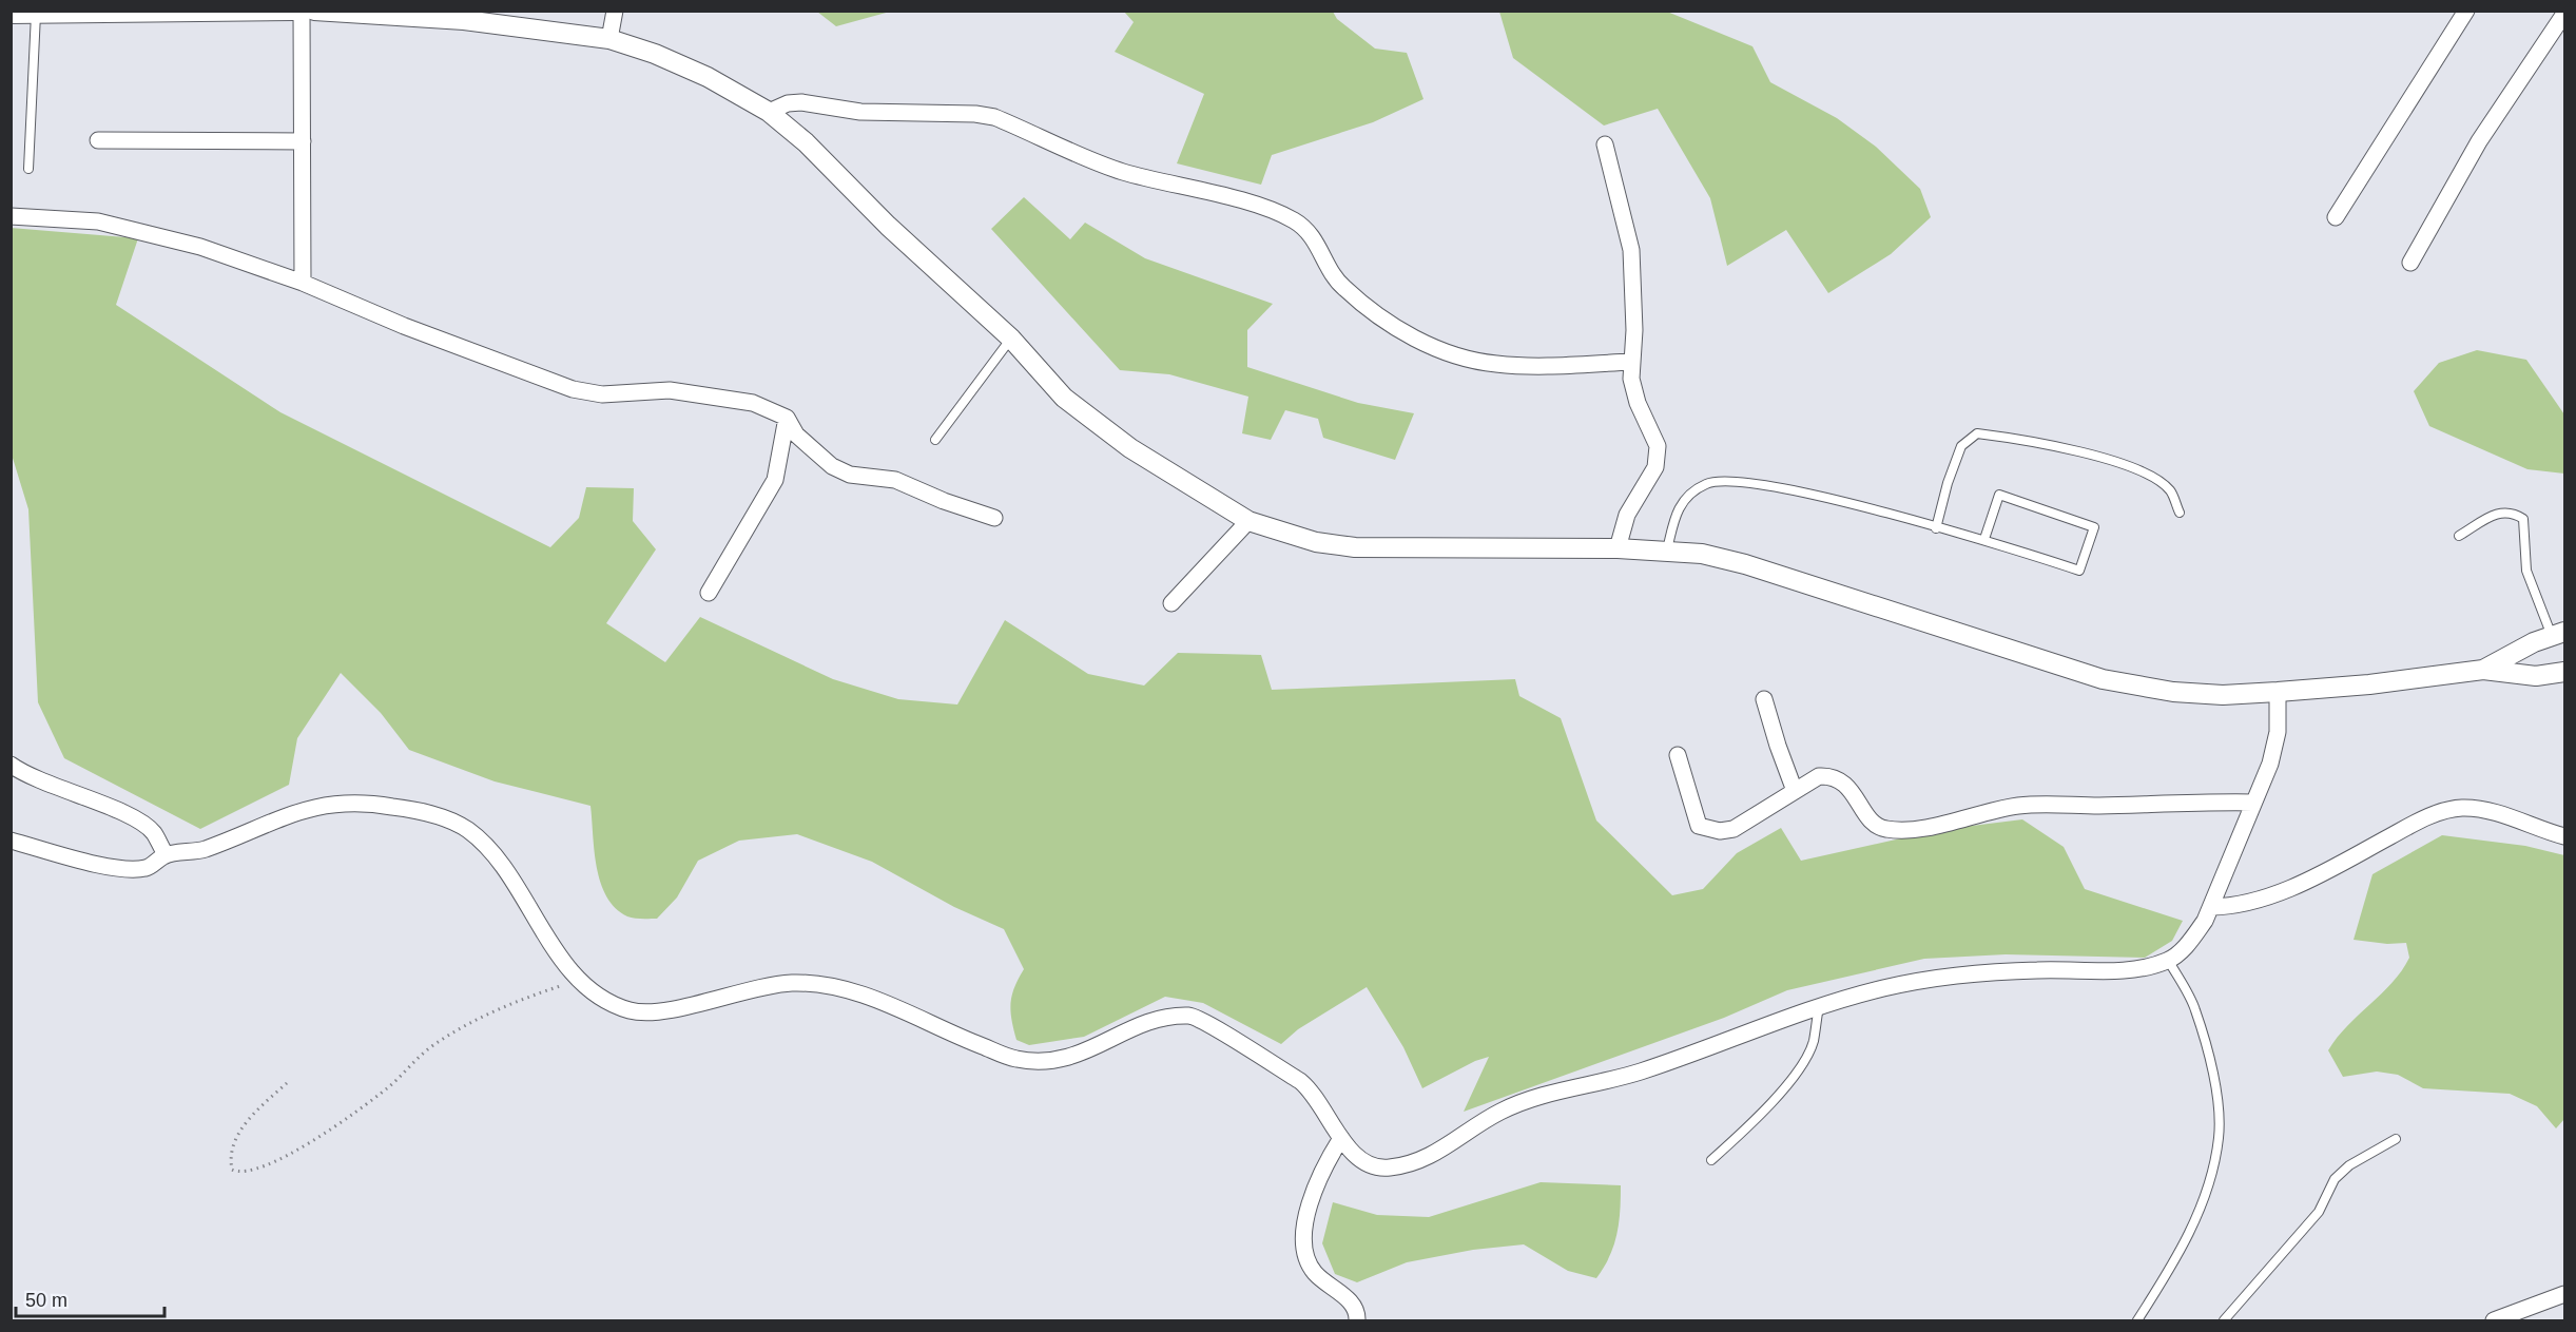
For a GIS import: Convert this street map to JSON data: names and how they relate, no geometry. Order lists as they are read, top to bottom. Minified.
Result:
{"scale_bar":"50 m"}
